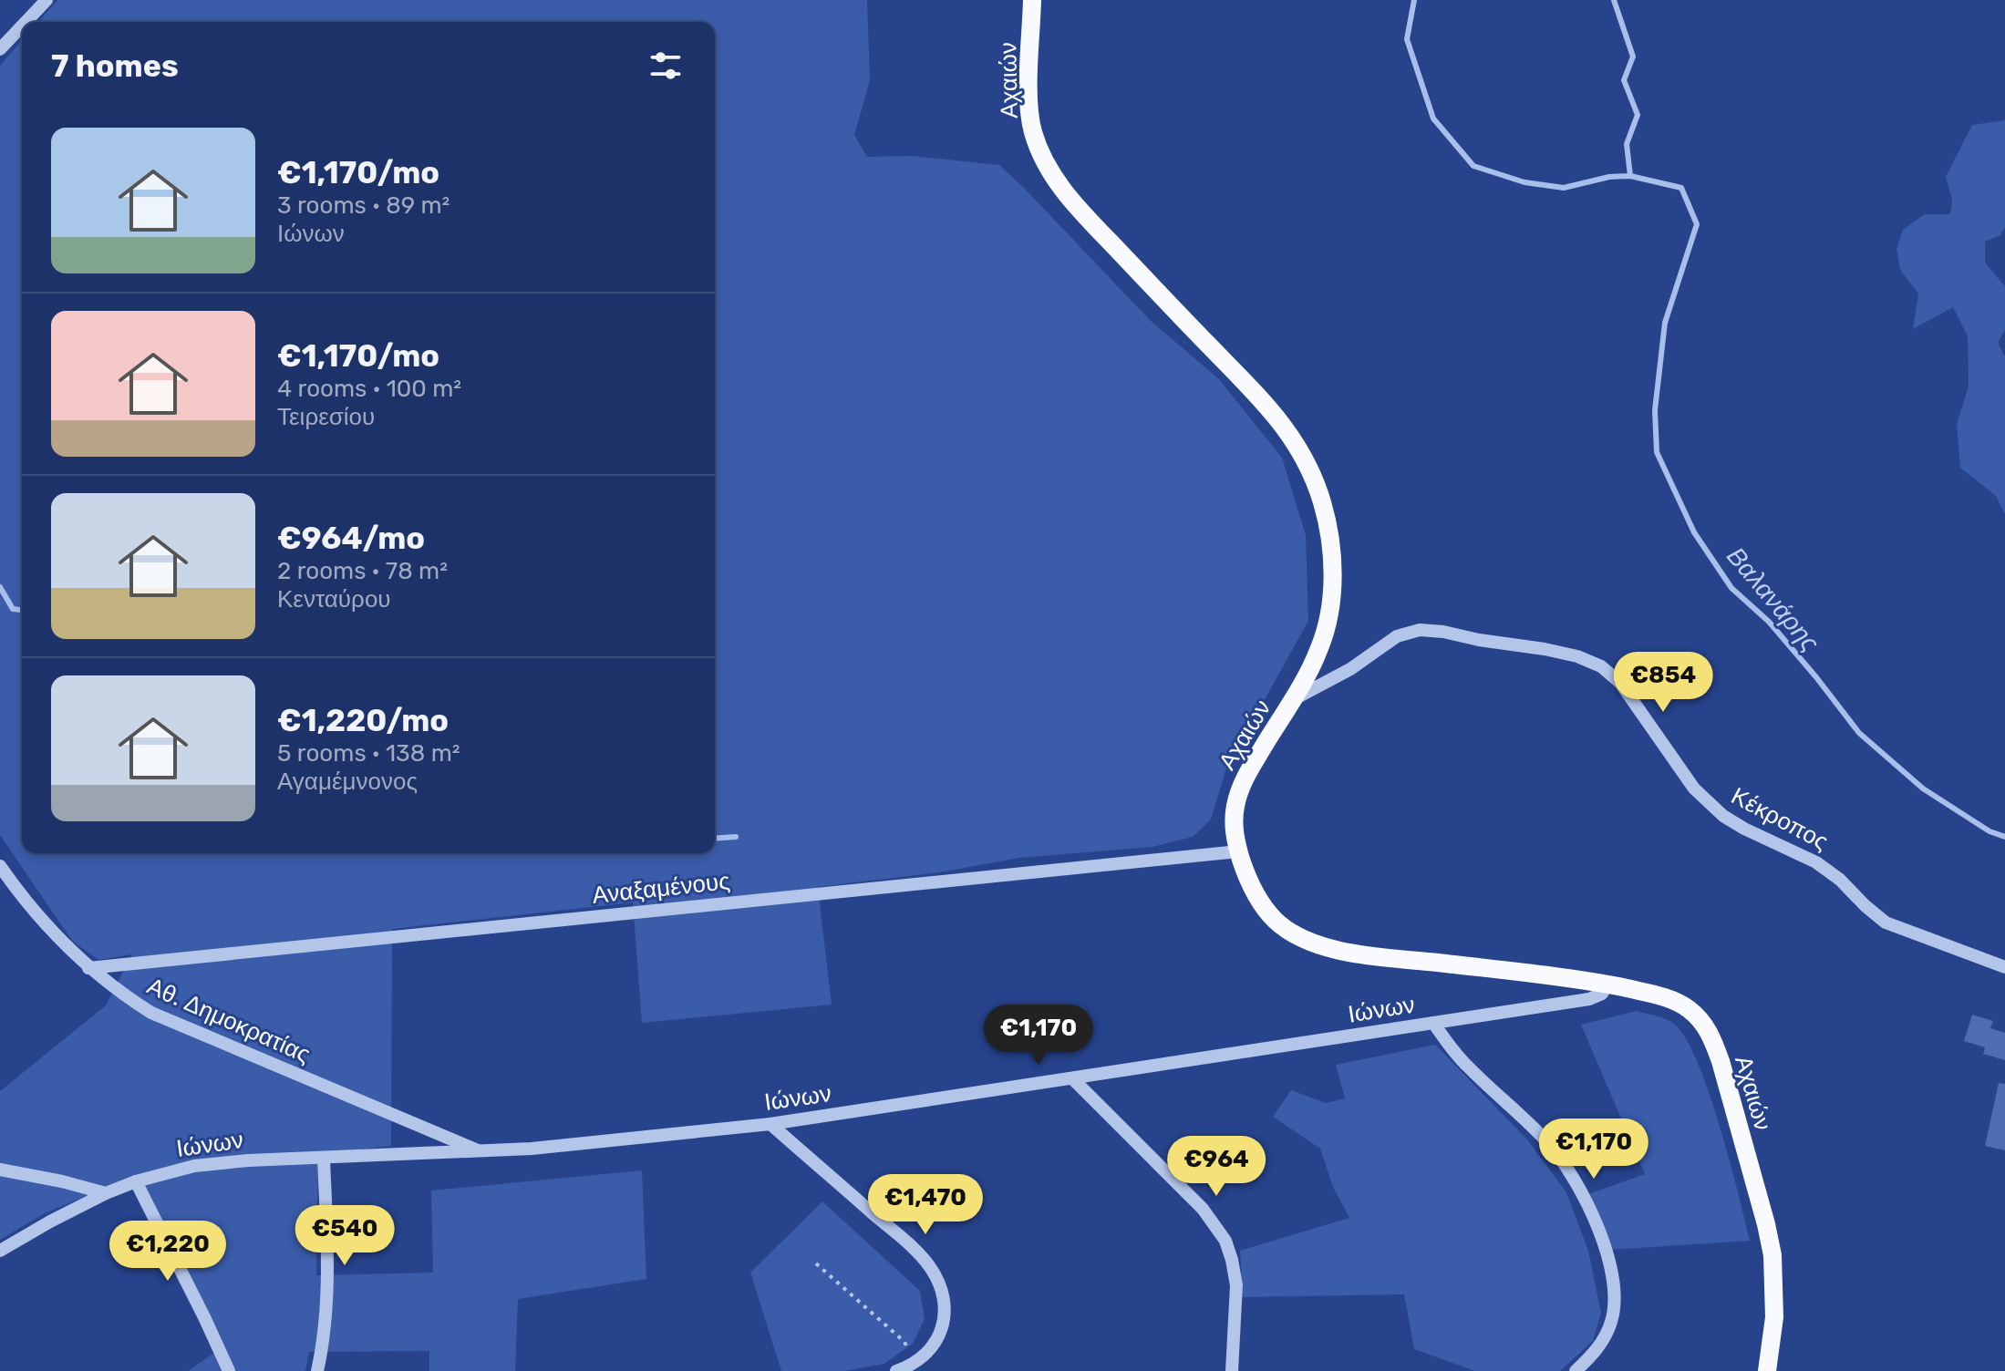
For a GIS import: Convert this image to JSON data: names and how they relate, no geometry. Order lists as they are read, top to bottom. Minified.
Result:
{"streets":{"main road":["Αχαιών"],"street":["Κέκροπος","Αναξαμένους","Ιώνων","Αθ. Δημοκρατίας"]},"crossings":[["Αχαιών","Κέκροπος"],["Αχαιών","Αναξαμένους"],["Αχαιών","Ιώνων"],["Αναξαμένους","Αθ. Δημοκρατίας"],["Ιώνων","Αθ. Δημοκρατίας"]],"water":["Βαλανάρης"],"page":{"heading":"7 homes","list":[{"name":"€1,170/mo","note":"3 rooms · 89 m² · Ιώνων"},{"name":"€1,170/mo","note":"4 rooms · 100 m² · Τειρεσίου"},{"name":"€964/mo","note":"2 rooms · 78 m² · Κενταύρου"},{"name":"€1,220/mo","note":"5 rooms · 138 m² · Αγαμέμνονος"}],"price":["€854","€1,170","€1,170","€964","€1,470","€540","€1,220"]}}
